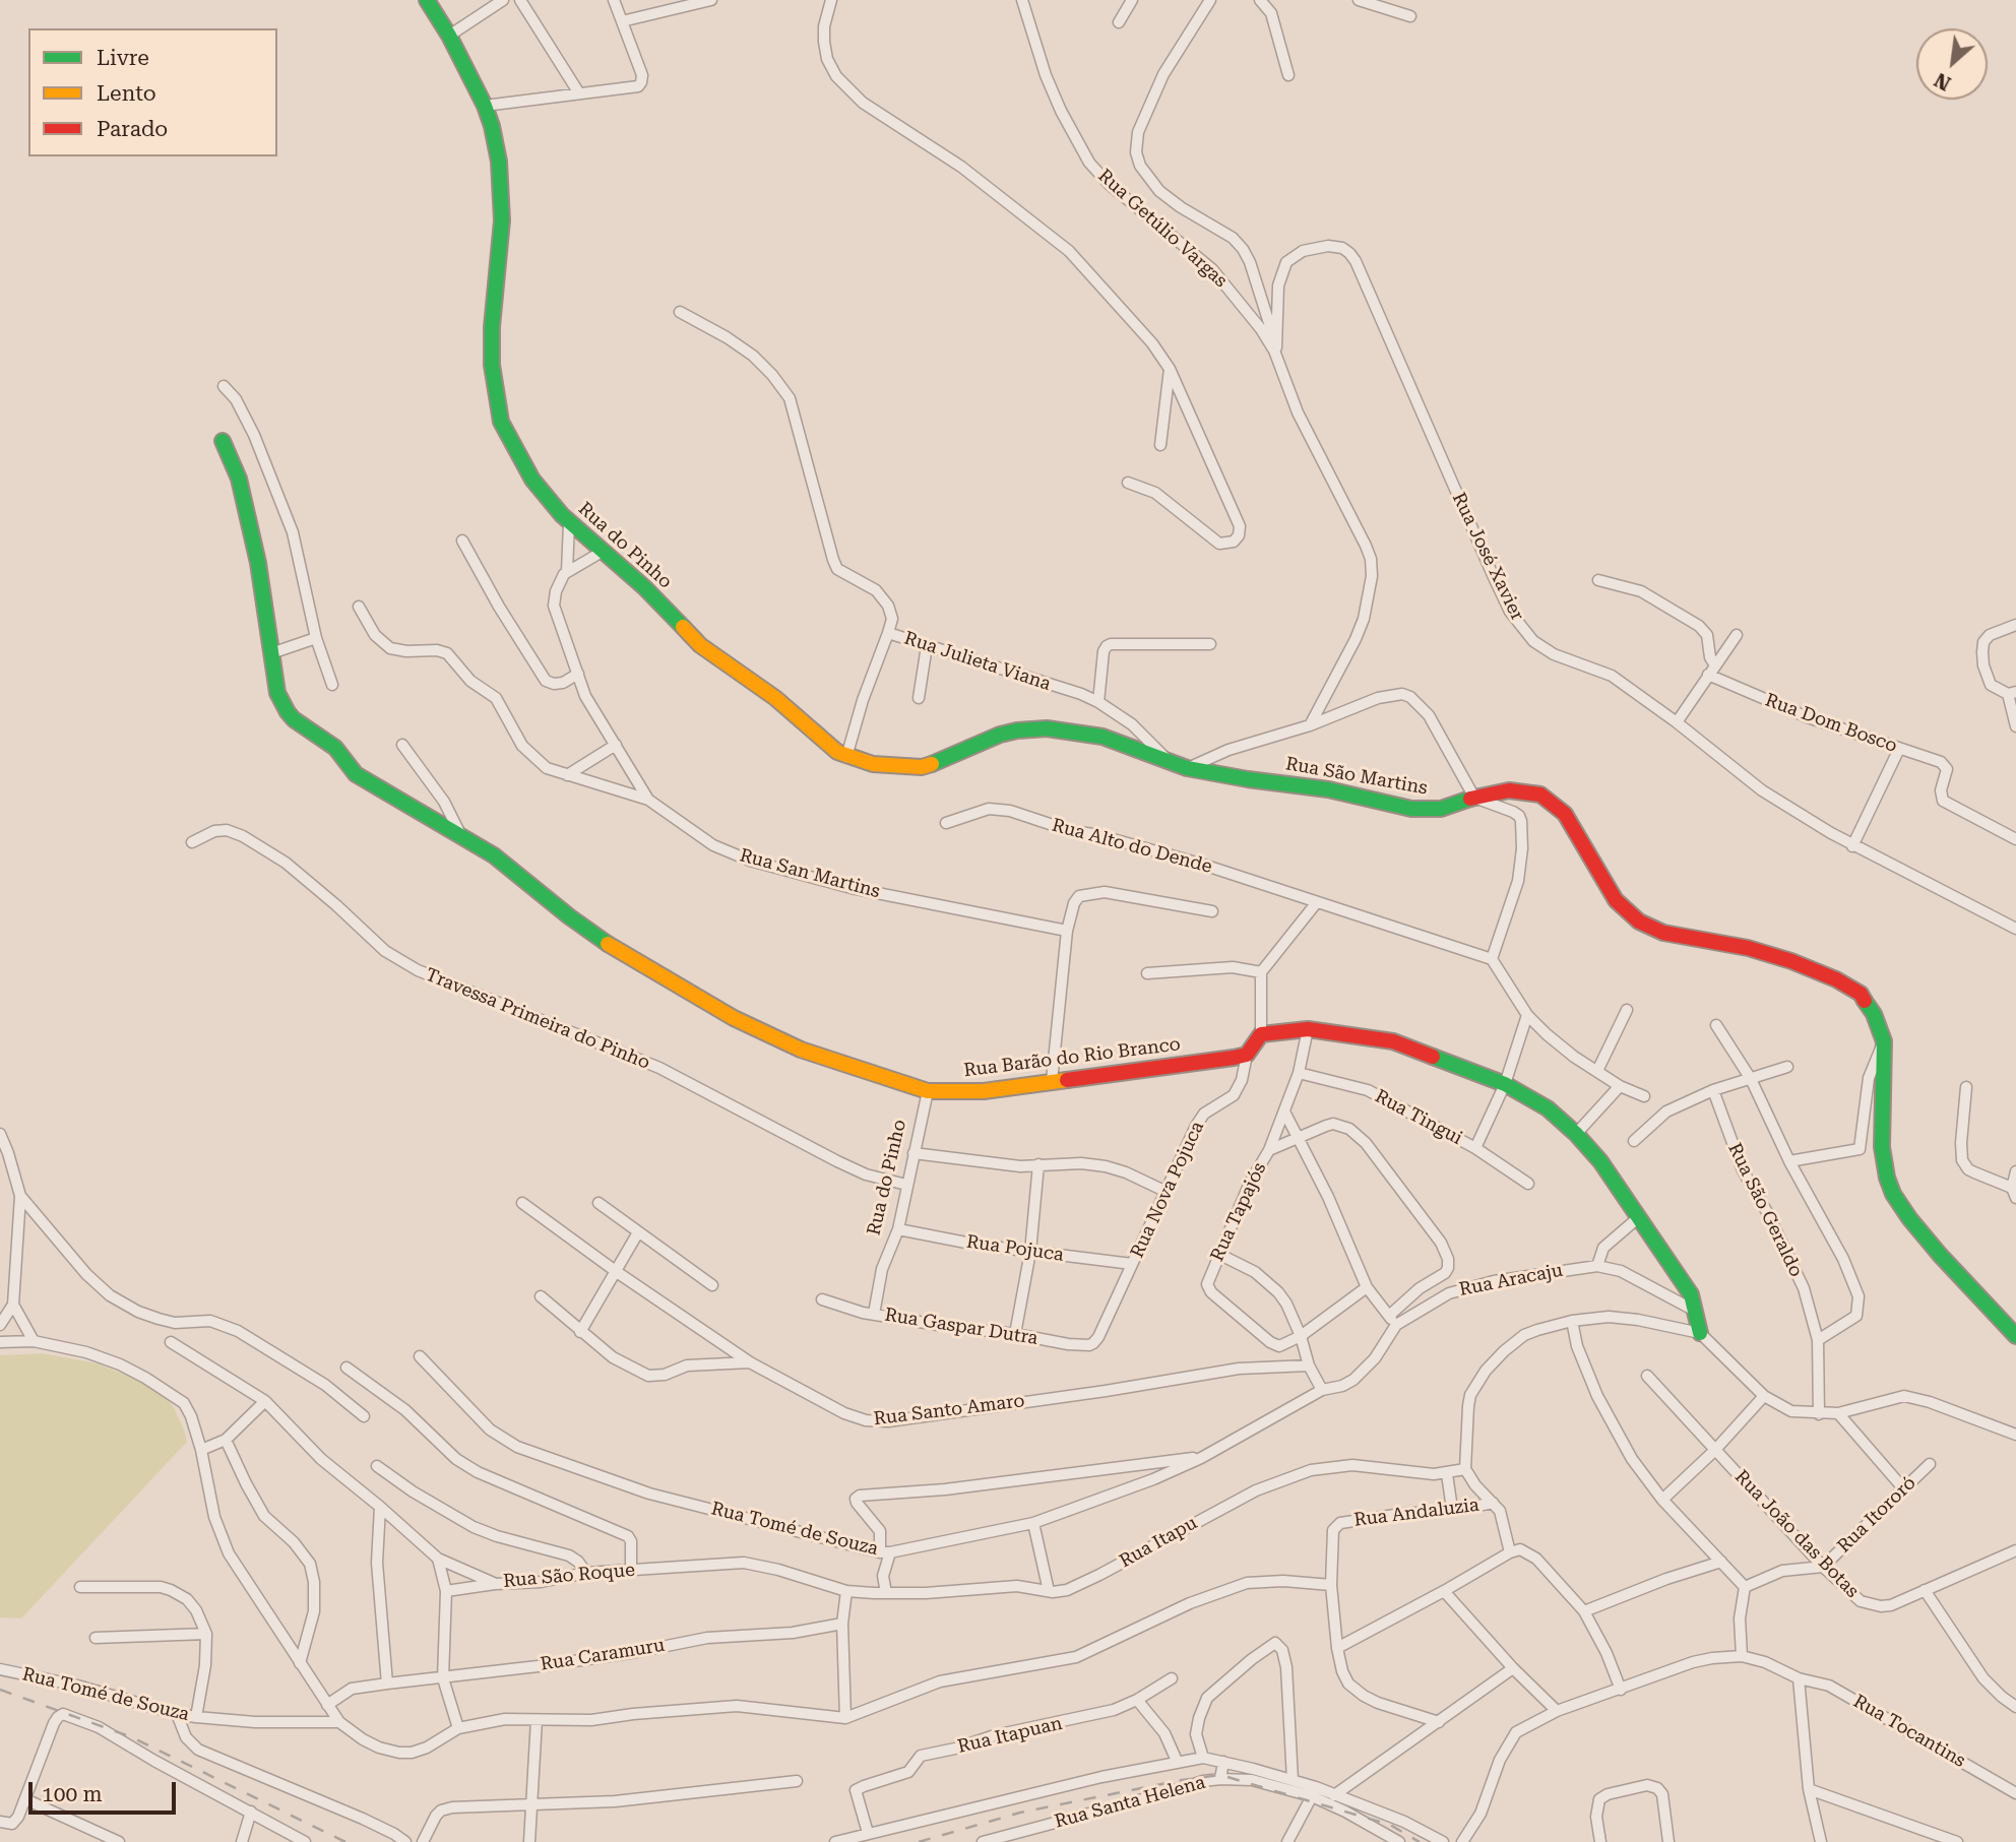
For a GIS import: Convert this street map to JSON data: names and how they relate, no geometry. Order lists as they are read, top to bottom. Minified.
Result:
{"streets":{"street":["Rua Getúlio Vargas","Rua do Pinho","Rua José Xavier","Rua Julieta Viana","Rua Dom Bosco","Rua São Martins","Rua Alto do Dende","Rua San Martins","Travessa Primeira do Pinho","Rua Barão do Rio Branco","Rua Tingui","Rua Nova Pojuca","Rua São Geraldo","Rua Tapajós","Rua Pojuca","Rua Aracaju","Rua Gaspar Dutra","Rua Santo Amaro","Rua Andaluzia","Rua Itororó","Rua Tomé de Souza","Rua João das Botas","Rua Itapu","Rua São Roque","Rua Caramuru","Rua Tocantins","Rua Itapuan","Rua Santa Helena"]},"crossings":[["Rua Getúlio Vargas","Rua São Martins"],["Rua do Pinho","Rua Julieta Viana"],["Rua do Pinho","Rua São Martins"],["Rua do Pinho","Rua San Martins"],["Rua do Pinho","Travessa Primeira do Pinho"],["Rua do Pinho","Rua Barão do Rio Branco"],["Rua do Pinho","Rua Pojuca"],["Rua do Pinho","Rua Gaspar Dutra"],["Rua Barão do Rio Branco","Rua Nova Pojuca"],["Rua Tingui","Rua Tapajós"],["Rua Nova Pojuca","Rua Pojuca"],["Rua Nova Pojuca","Rua Gaspar Dutra"],["Rua Aracaju","Rua Tomé de Souza"],["Rua Itororó","Rua João das Botas"],["Rua Itapu","Rua São Roque"]],"legend":["Livre","Lento","Parado"],"scale_bar":"100 m","north":"bottom left"}
